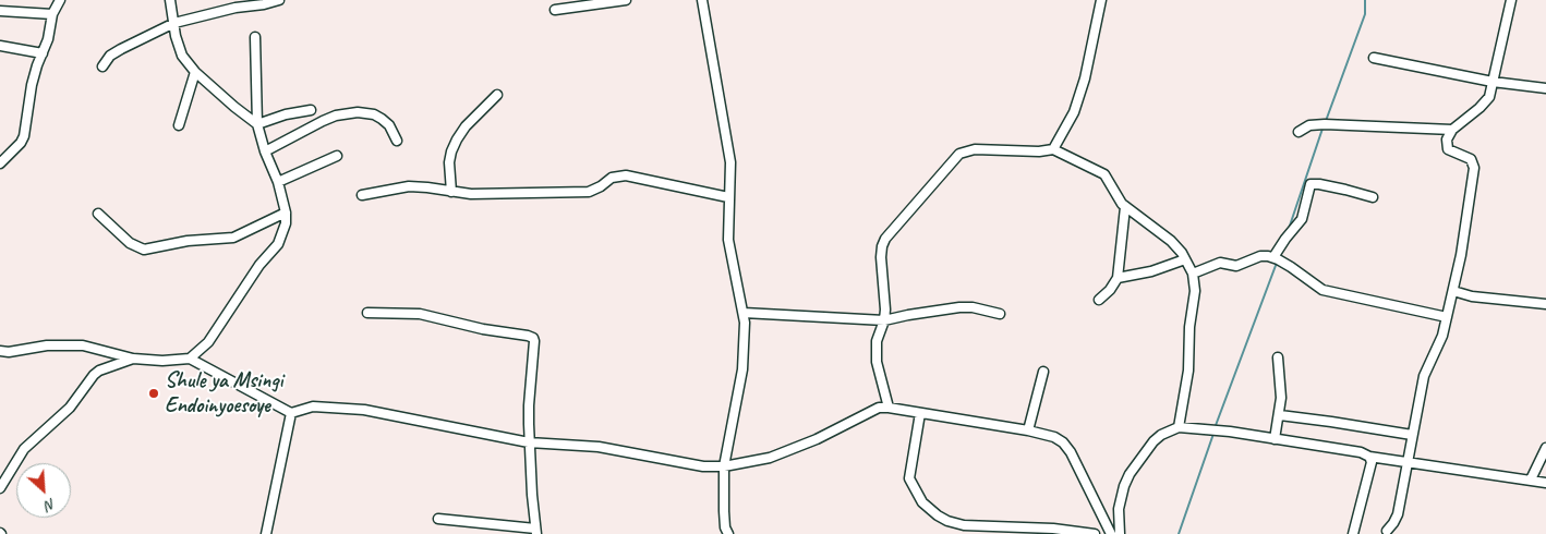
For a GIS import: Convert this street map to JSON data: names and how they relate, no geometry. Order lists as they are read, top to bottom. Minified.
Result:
{"places":["Shule ya Msingi Endoinyoesoye"],"north":"bottom right"}
